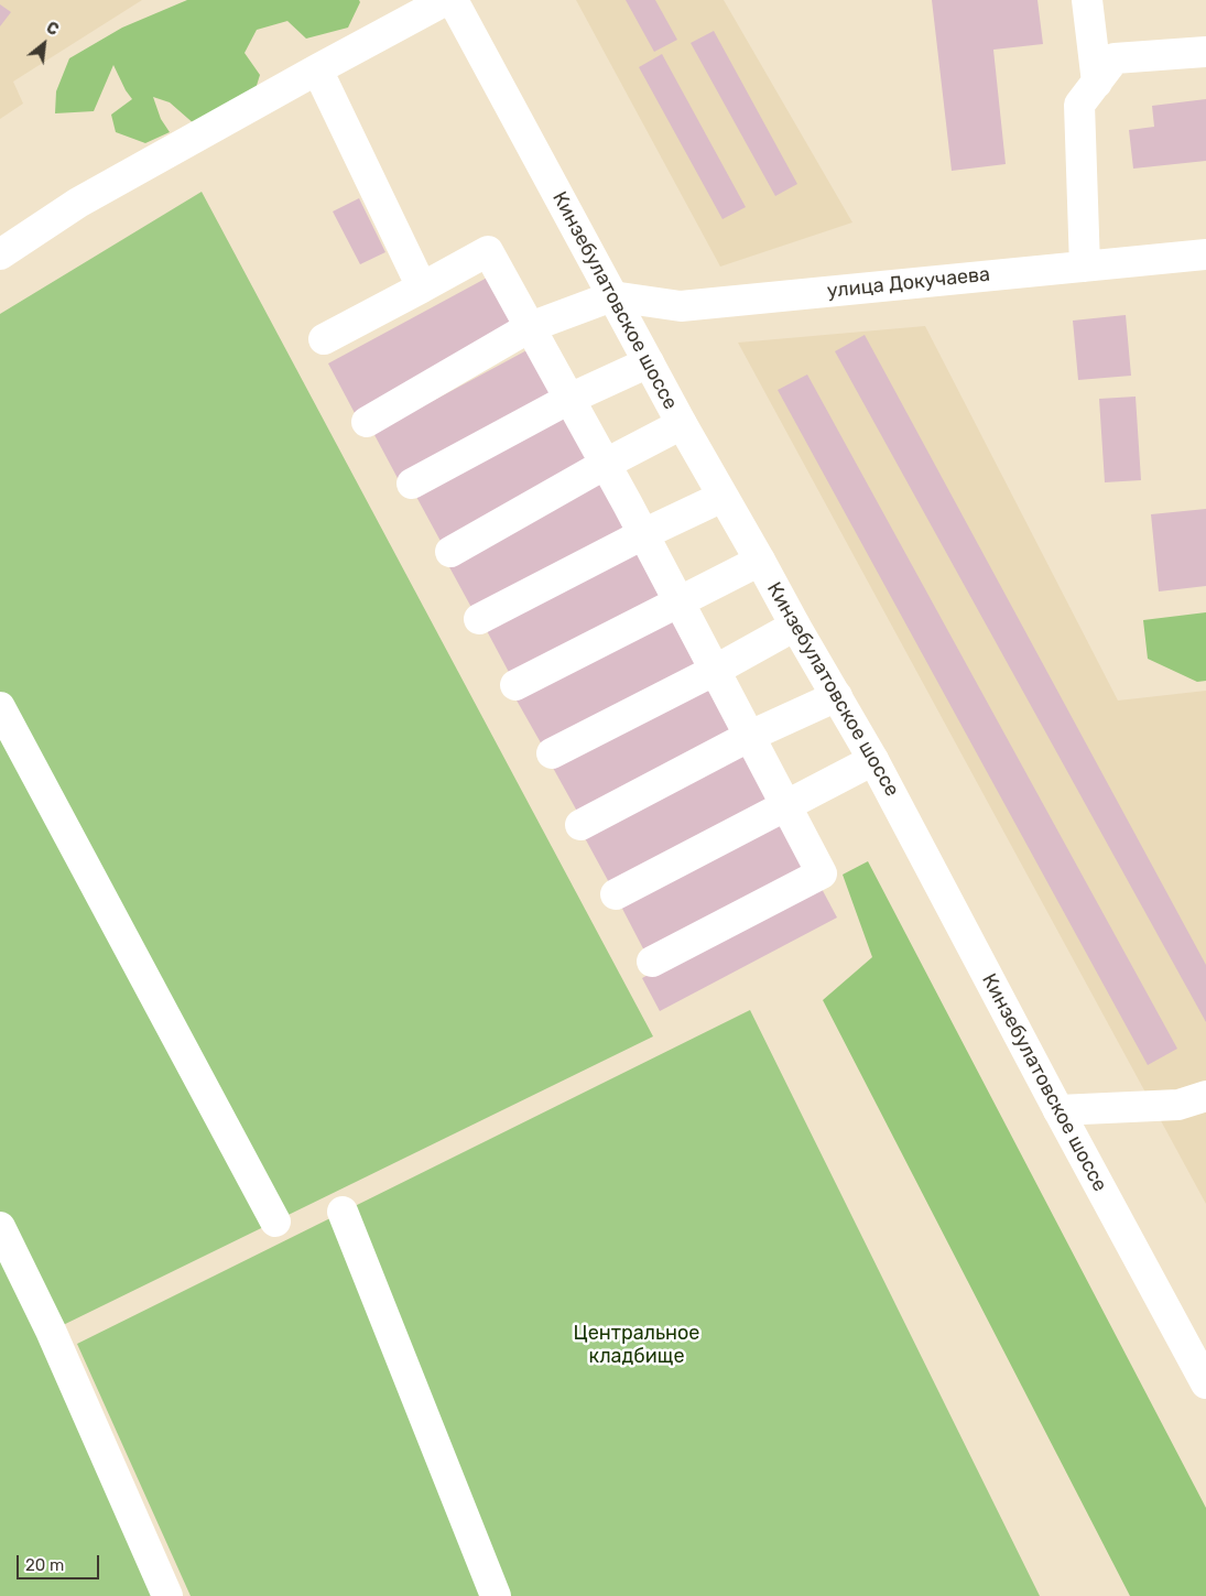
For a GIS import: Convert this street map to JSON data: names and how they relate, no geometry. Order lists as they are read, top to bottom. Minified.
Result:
{"streets":{"main road":["улица Докучаева","Кинзебулатовское шоссе"]},"crossings":[["улица Докучаева","Кинзебулатовское шоссе"]],"parks":["Центральное кладбище"],"scale_bar":"20 m","north":"top right"}
